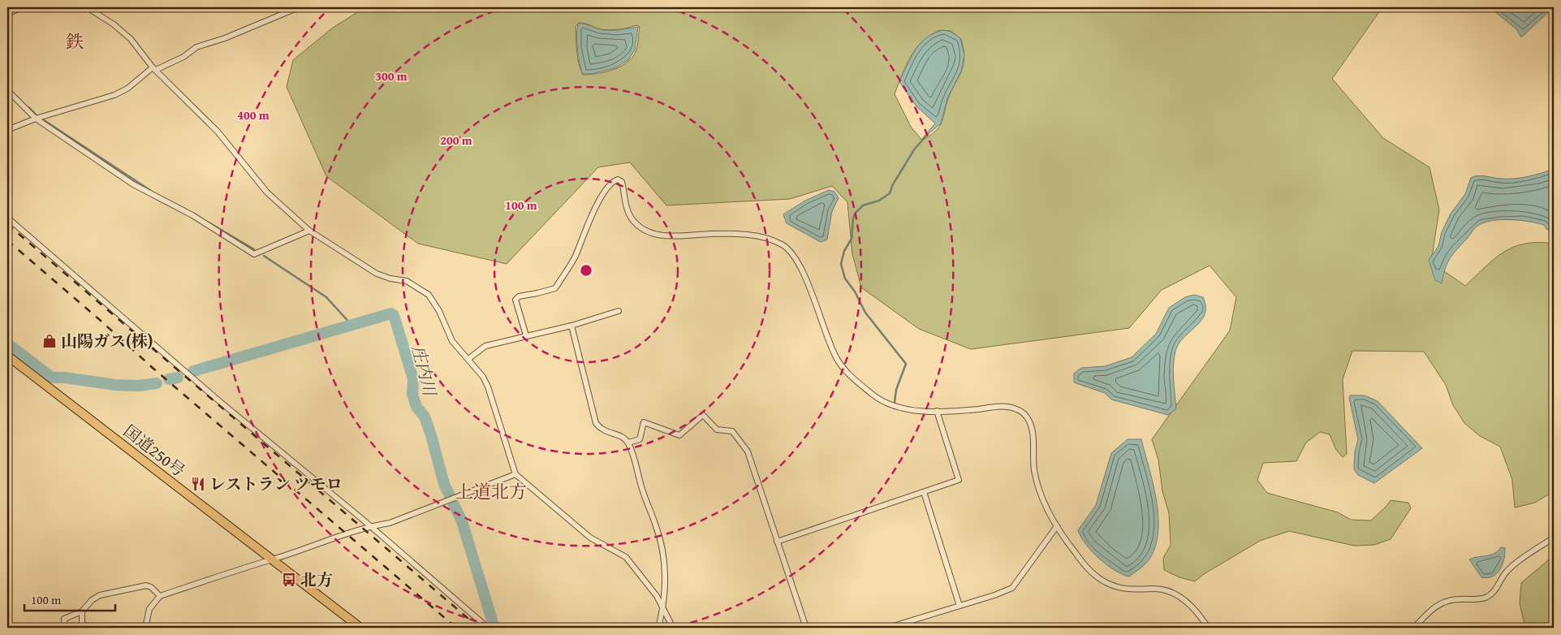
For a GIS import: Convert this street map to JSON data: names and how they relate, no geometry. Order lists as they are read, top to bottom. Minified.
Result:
{"streets":{"highway":["国道250号"]},"districts":["鉄","上道北方"],"water":["庄内川"],"places":{"shop":["山陽ガス(株)"],"restaurant":["レストラン ツモロ"],"bus stop":["北方"]},"scale_bar":"100 m","rings":["300 m","400 m","200 m","100 m"]}
